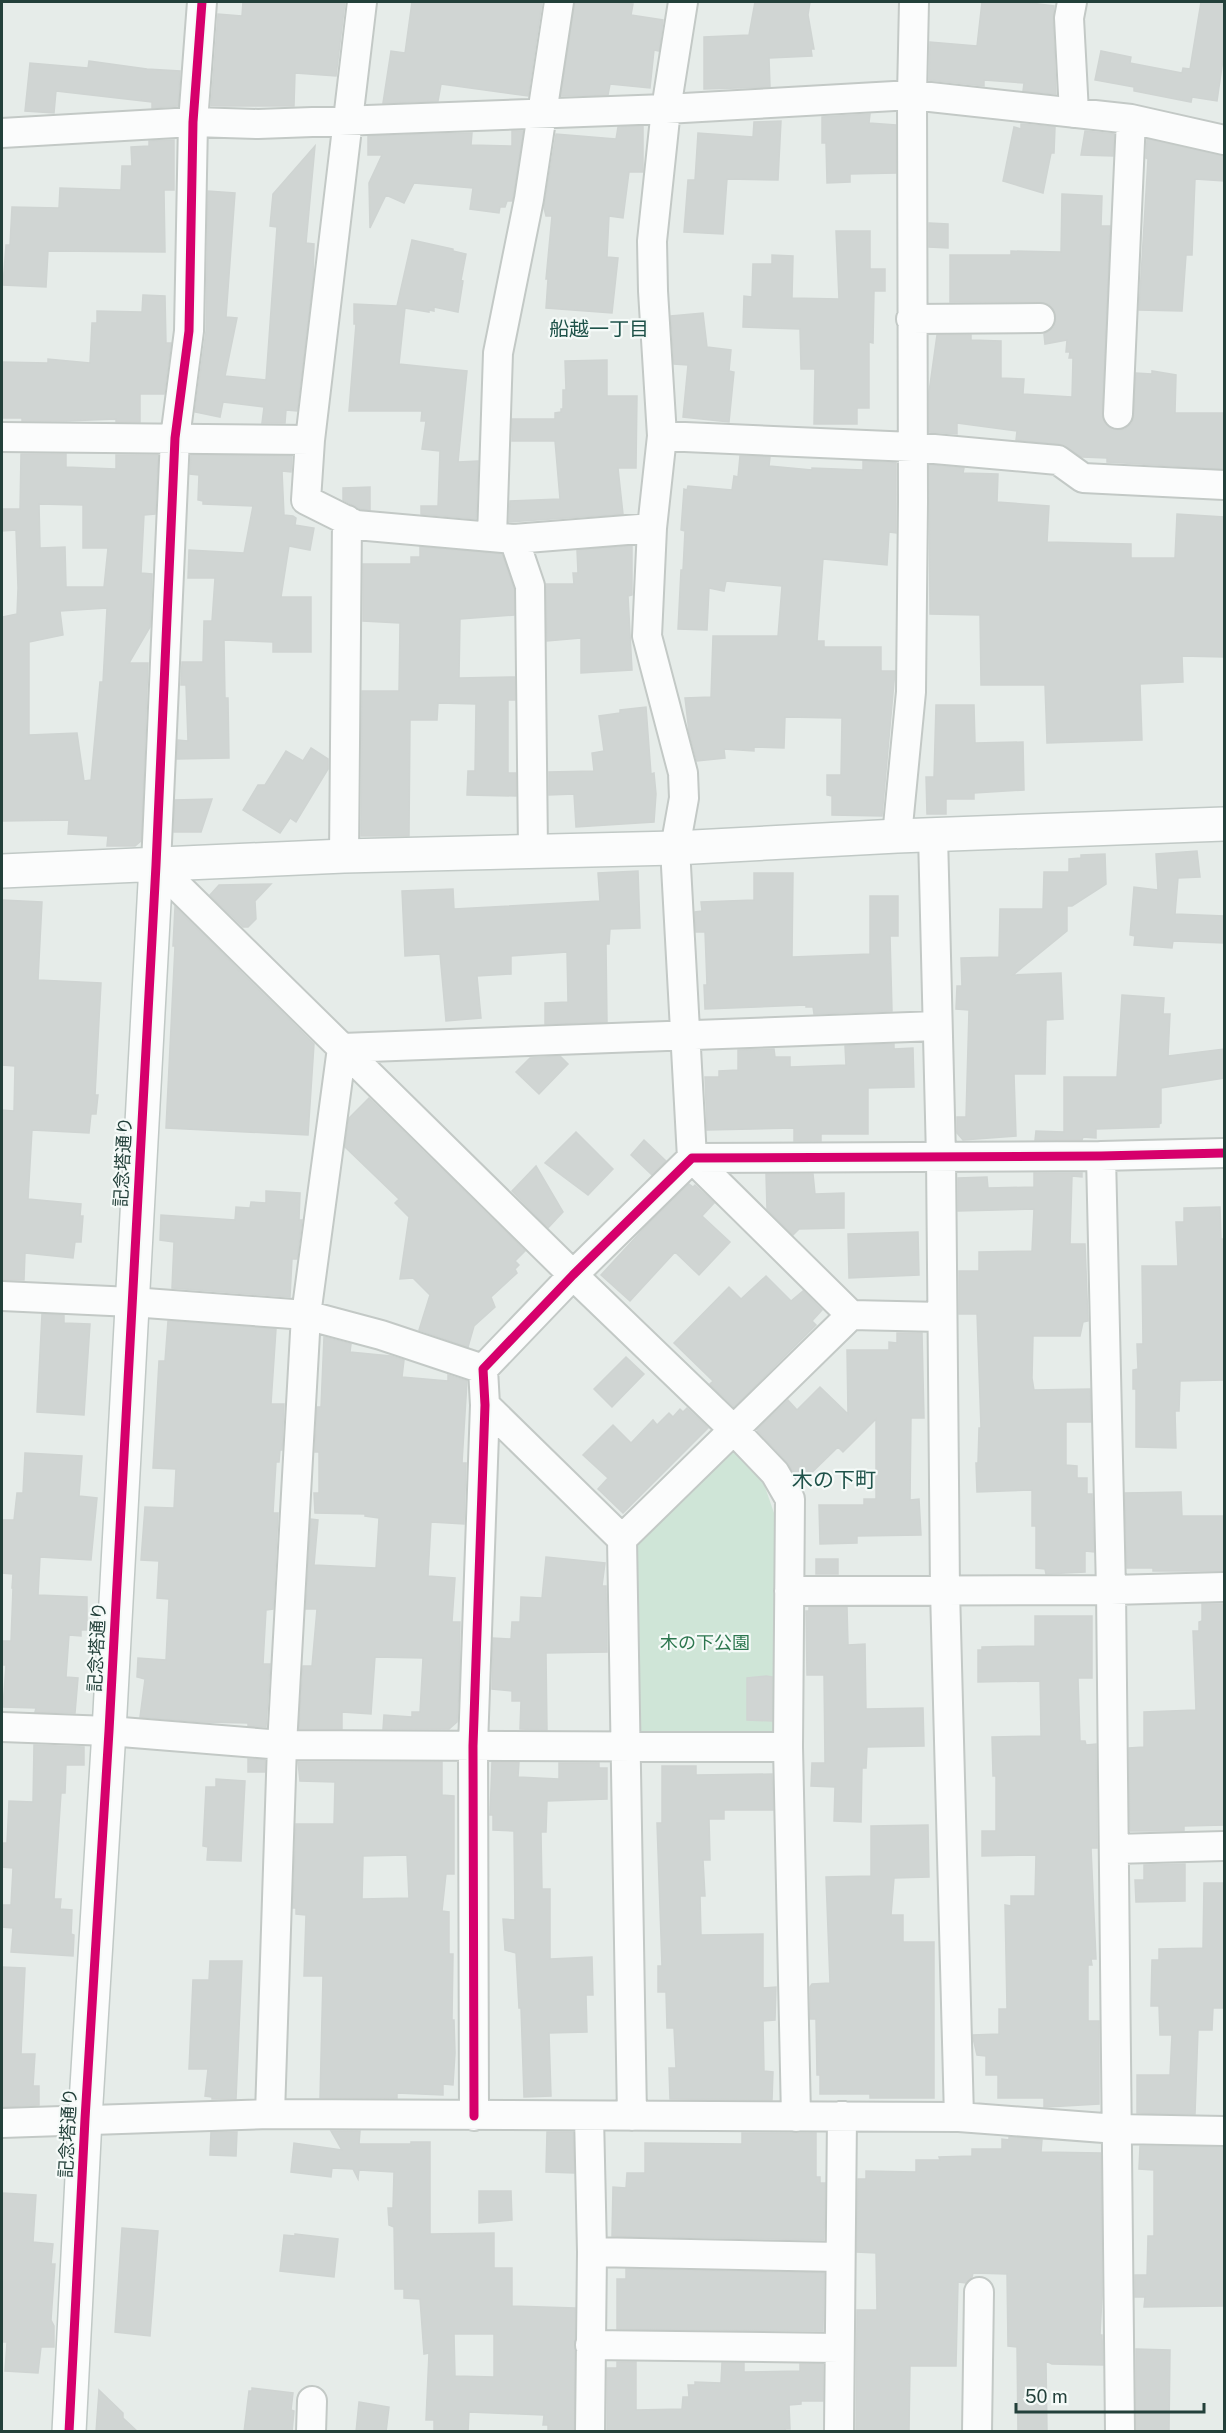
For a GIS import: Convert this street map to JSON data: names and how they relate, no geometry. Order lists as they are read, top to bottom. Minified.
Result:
{"streets":{"street":["記念塔通り"]},"districts":["船越一丁目","木の下町"],"parks":["木の下公園"],"scale_bar":"50 m"}
